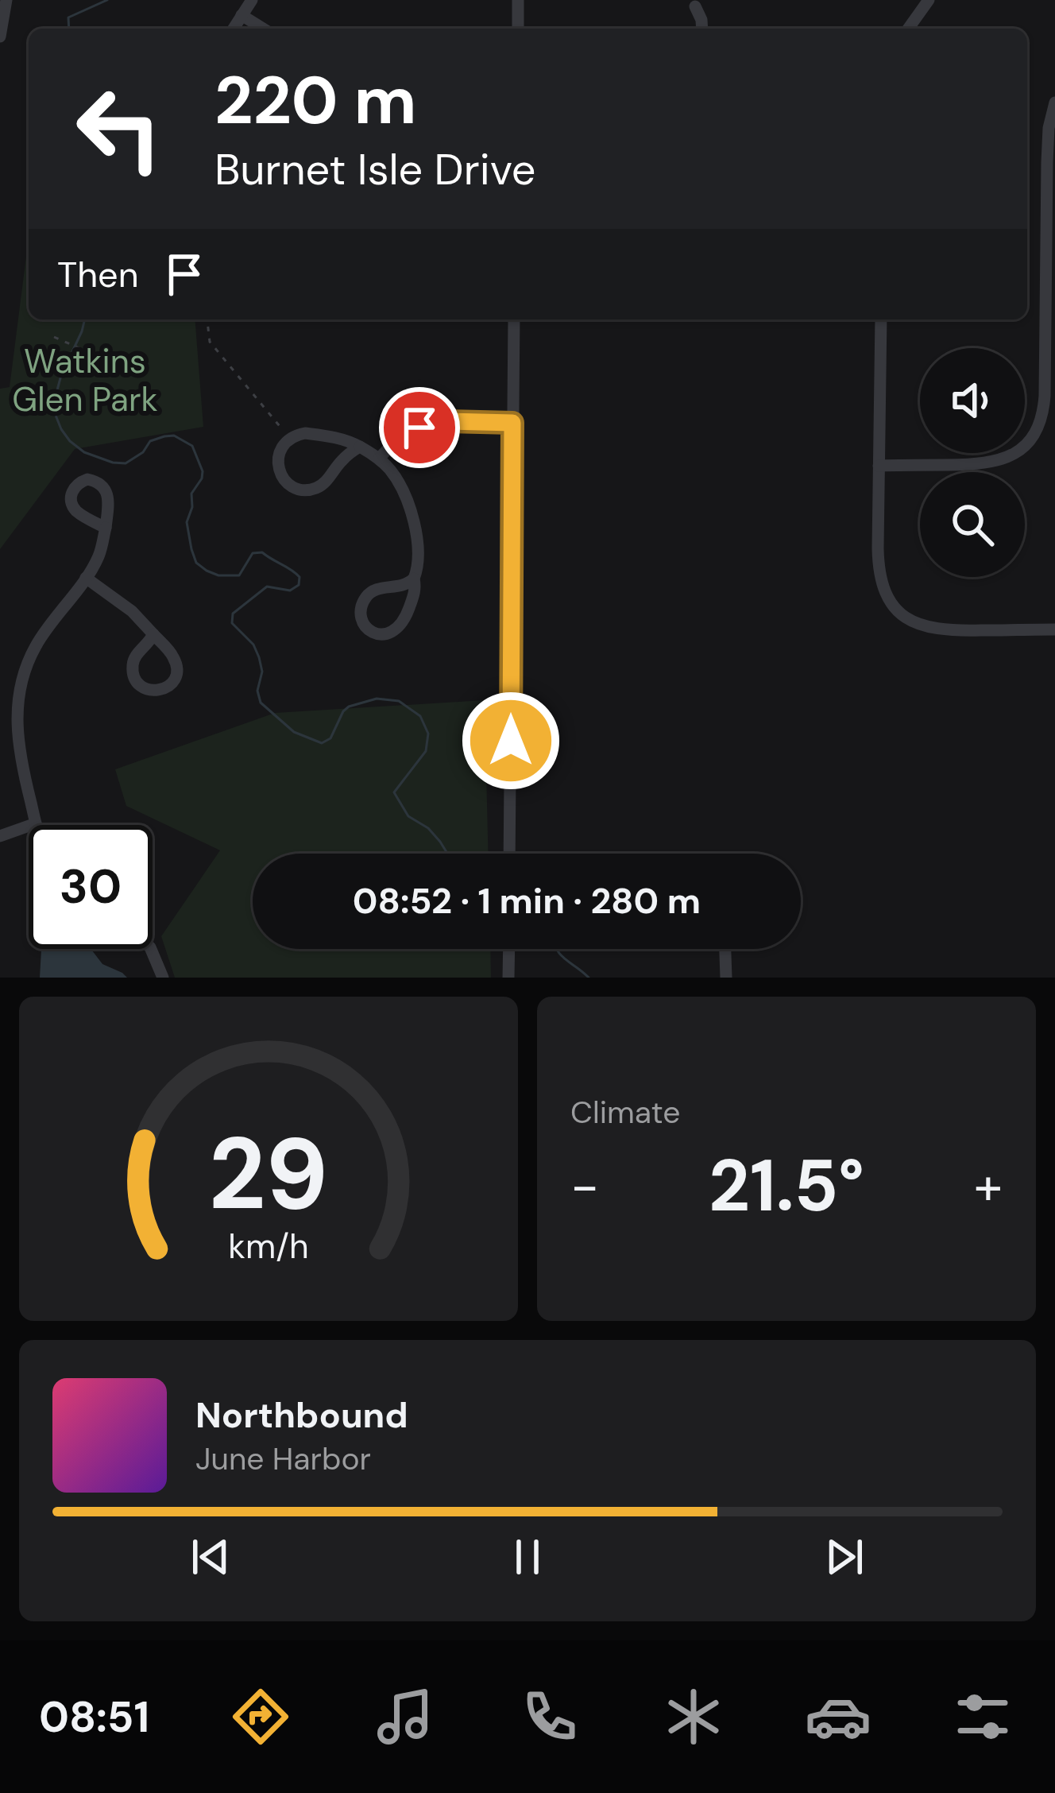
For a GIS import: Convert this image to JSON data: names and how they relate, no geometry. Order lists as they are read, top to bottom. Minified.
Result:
{"parks":["Watkins Glen Park"],"page":{"turn":["220 m","Burnet Isle Drive"],"then":"Then","limit":"30","trip":"08:52 · 1 min · 280 m","tile":"Climate","heat":["−","21.5°","+"],"song":["Northbound","June Harbor"],"tabs":"08:51","gauge":["29","km/h"]}}
